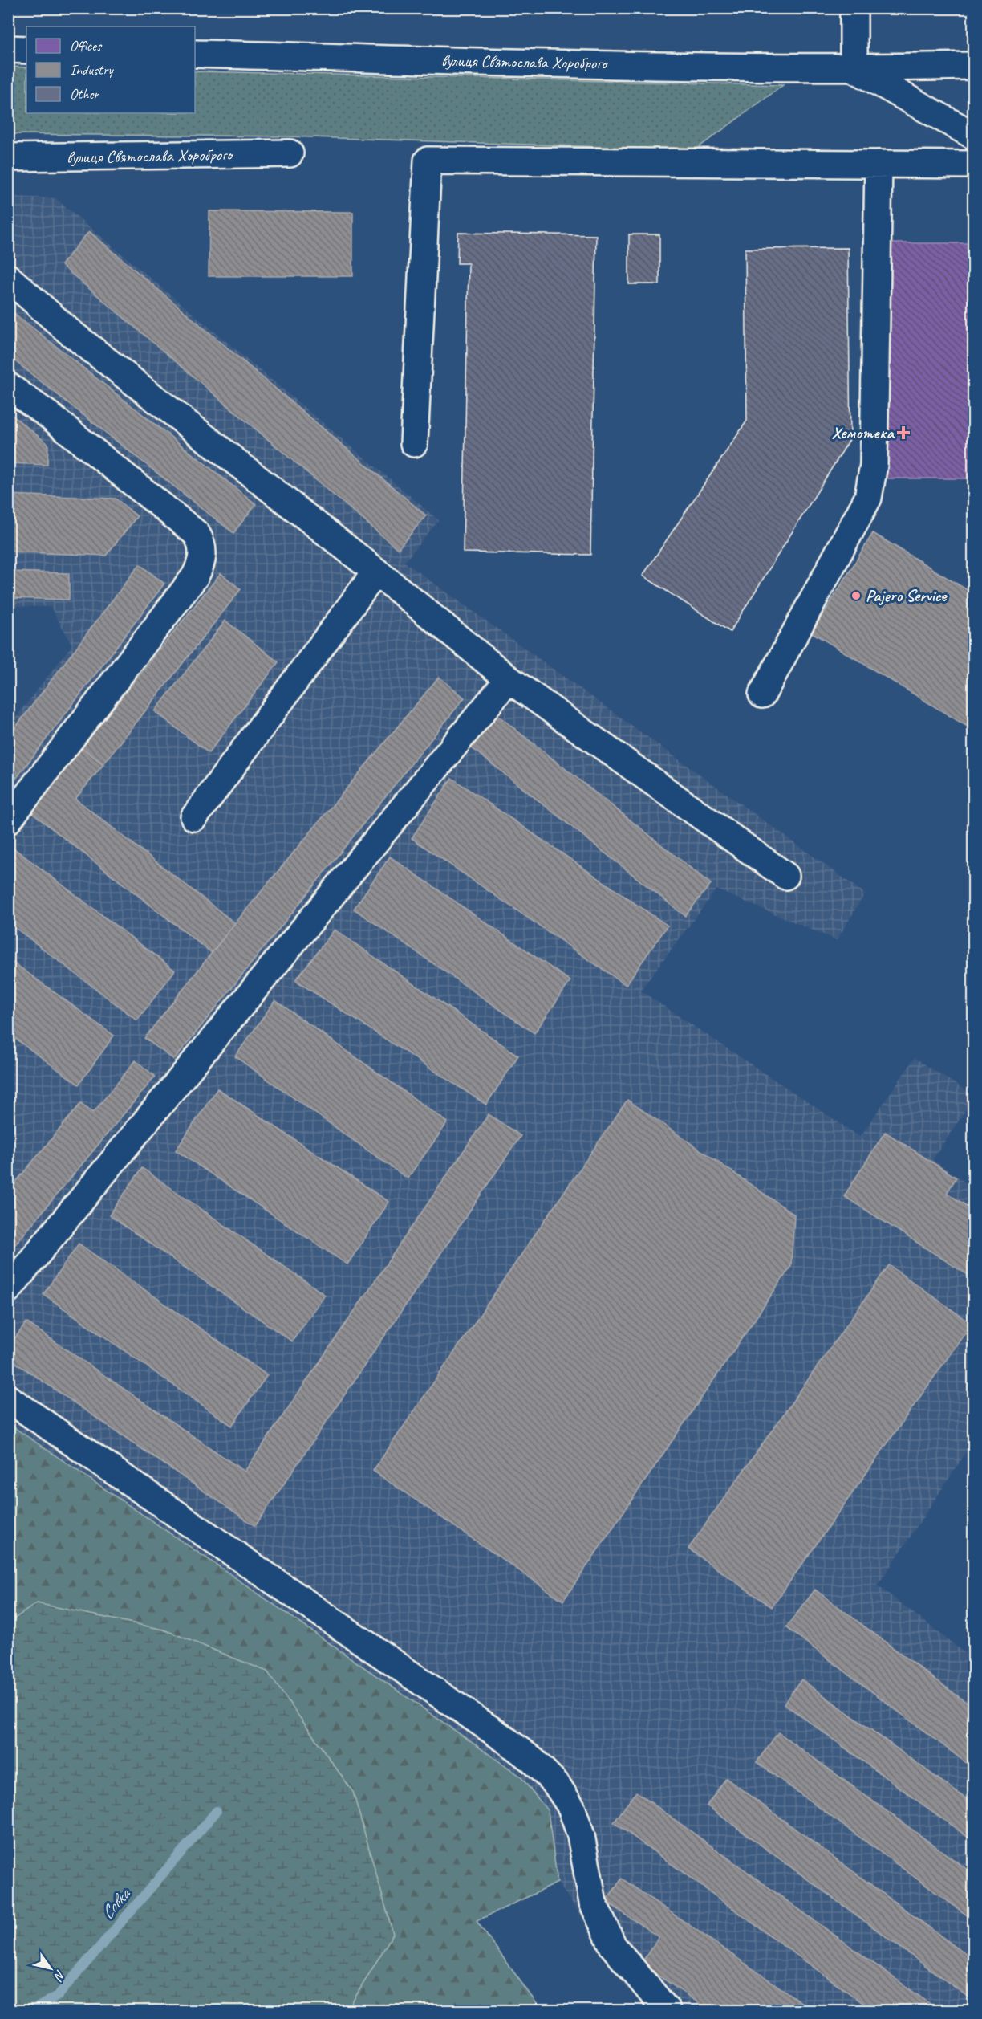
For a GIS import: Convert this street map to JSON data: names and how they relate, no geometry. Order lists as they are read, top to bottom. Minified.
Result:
{"streets":{"street":["вулиця Святослава Хороброго"]},"water":["Совка"],"places":{"health":["Хемотека"],"other":["Pajero Service"]},"legend":["Offices","Industry","Other"],"north":"bottom right"}
